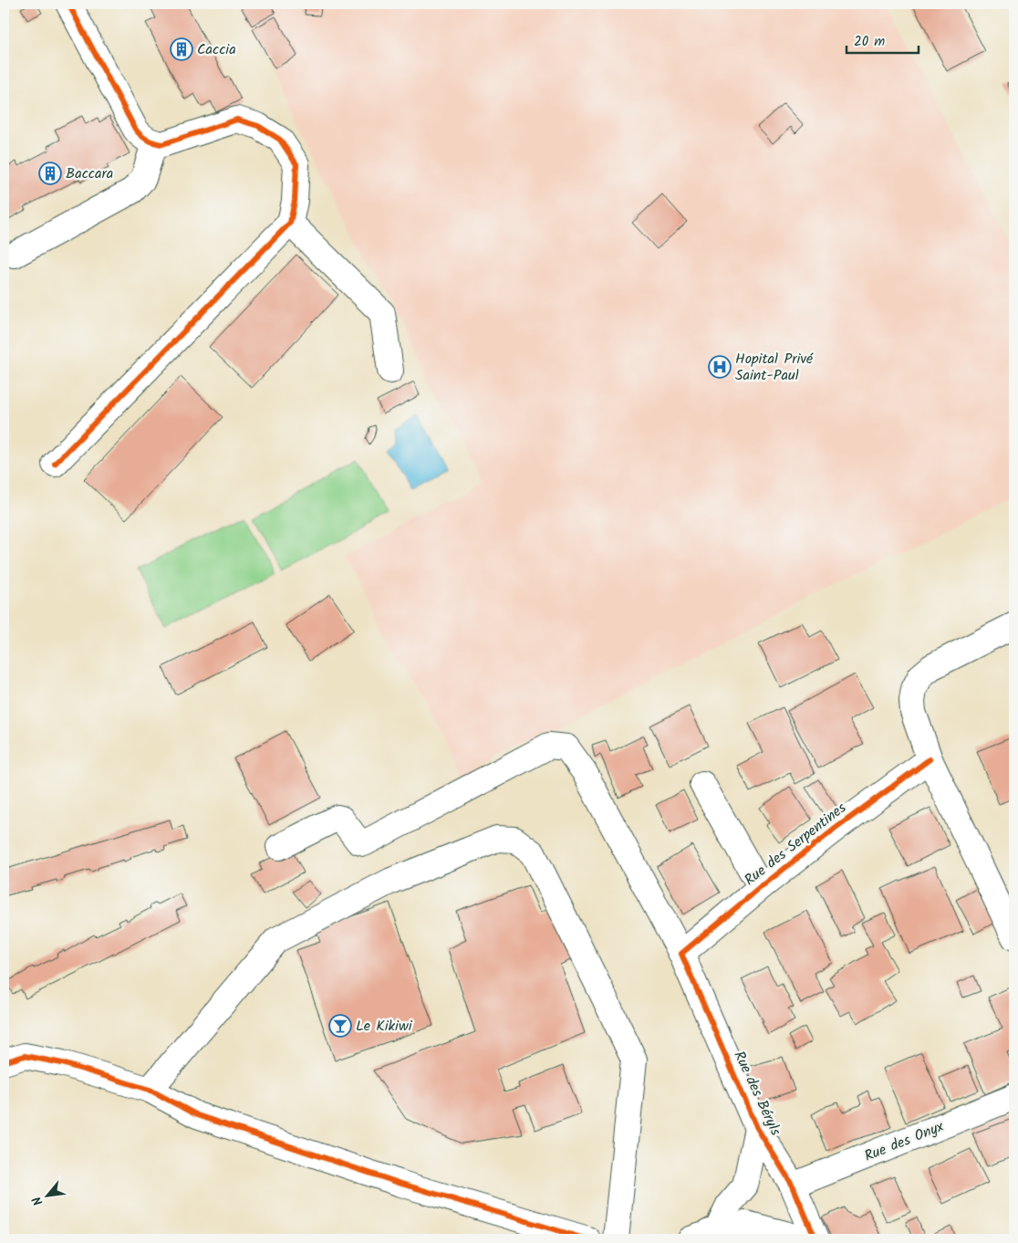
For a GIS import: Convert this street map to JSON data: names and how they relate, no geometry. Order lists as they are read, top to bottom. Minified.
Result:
{"streets":{"street":["Rue des Serpentines","Rue des Béryls","Rue des Onyx"]},"crossings":[["Rue des Serpentines","Rue des Béryls"],["Rue des Béryls","Rue des Onyx"]],"places":{"building":["Caccia","Baccara"],"hospital":["Hopital Privé Saint-Paul"],"bar":["Le Kikiwi"]},"scale_bar":"20 m","north":"bottom left"}
